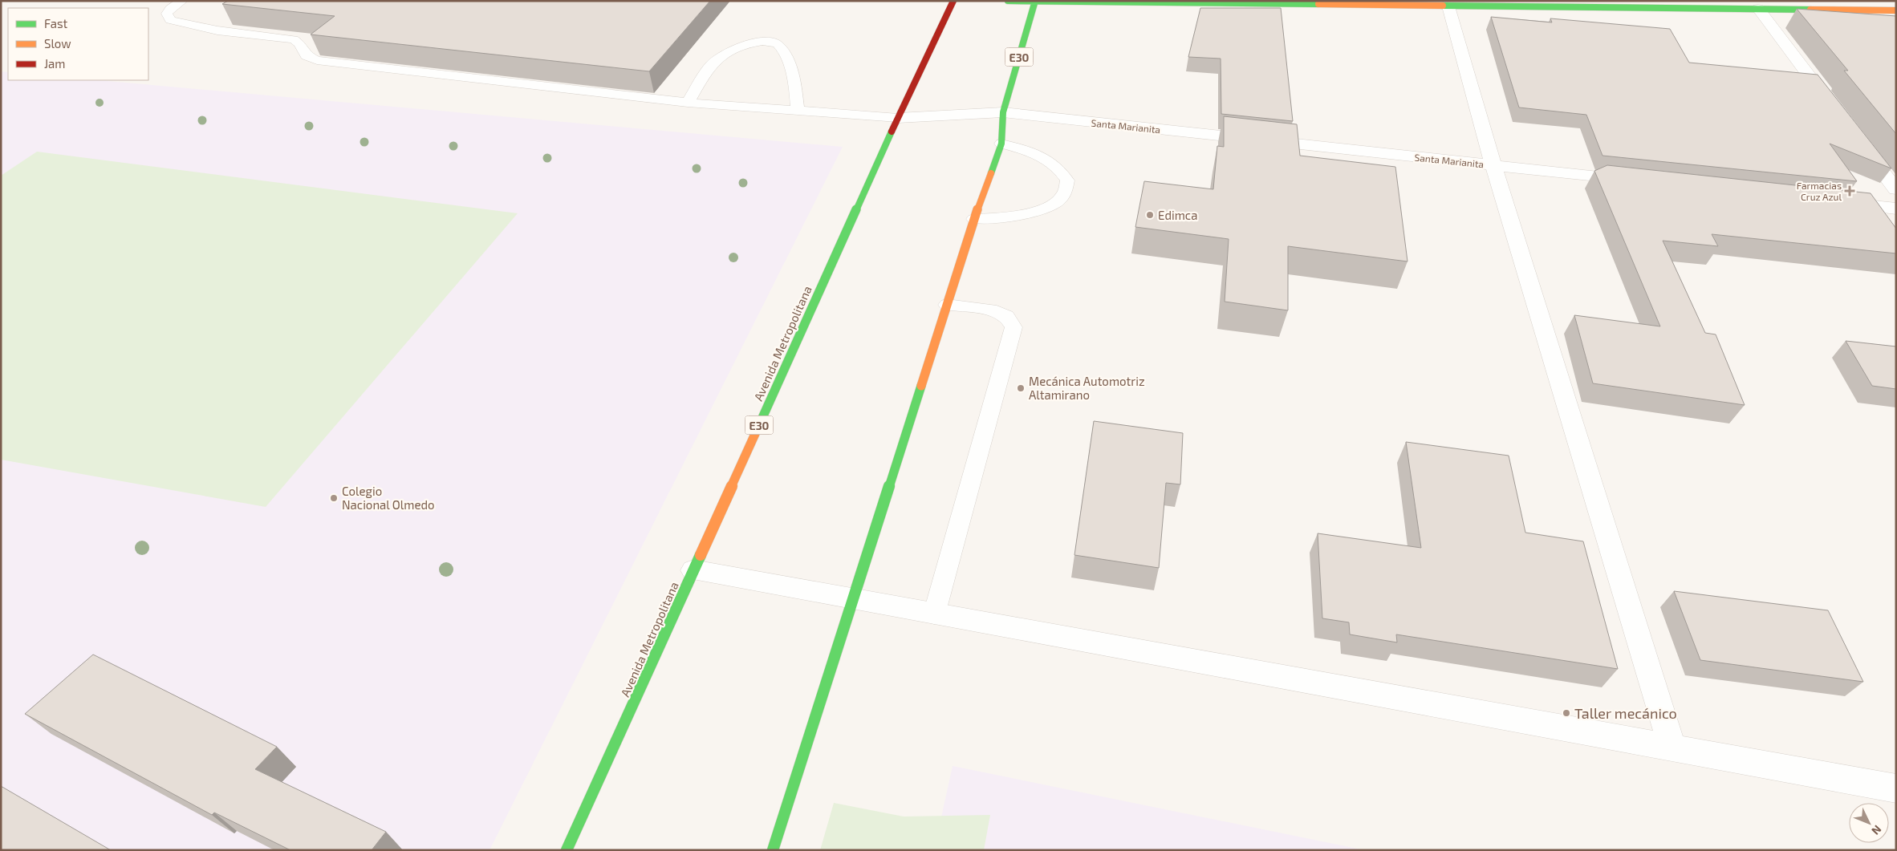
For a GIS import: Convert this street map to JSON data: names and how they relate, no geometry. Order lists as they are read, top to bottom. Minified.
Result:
{"streets":{"main road":["E30","Avenida Metropolitana"],"street":["Santa Marianita"]},"crossings":[["E30","Santa Marianita"],["Santa Marianita","Avenida Metropolitana"]],"places":{"health":["Farmacias Cruz Azul"],"other":["Edimca","Mecánica Automotriz Altamirano","Colegio Nacional Olmedo","Taller mecánico"]},"legend":["Fast","Slow","Jam"],"north":"bottom right"}
